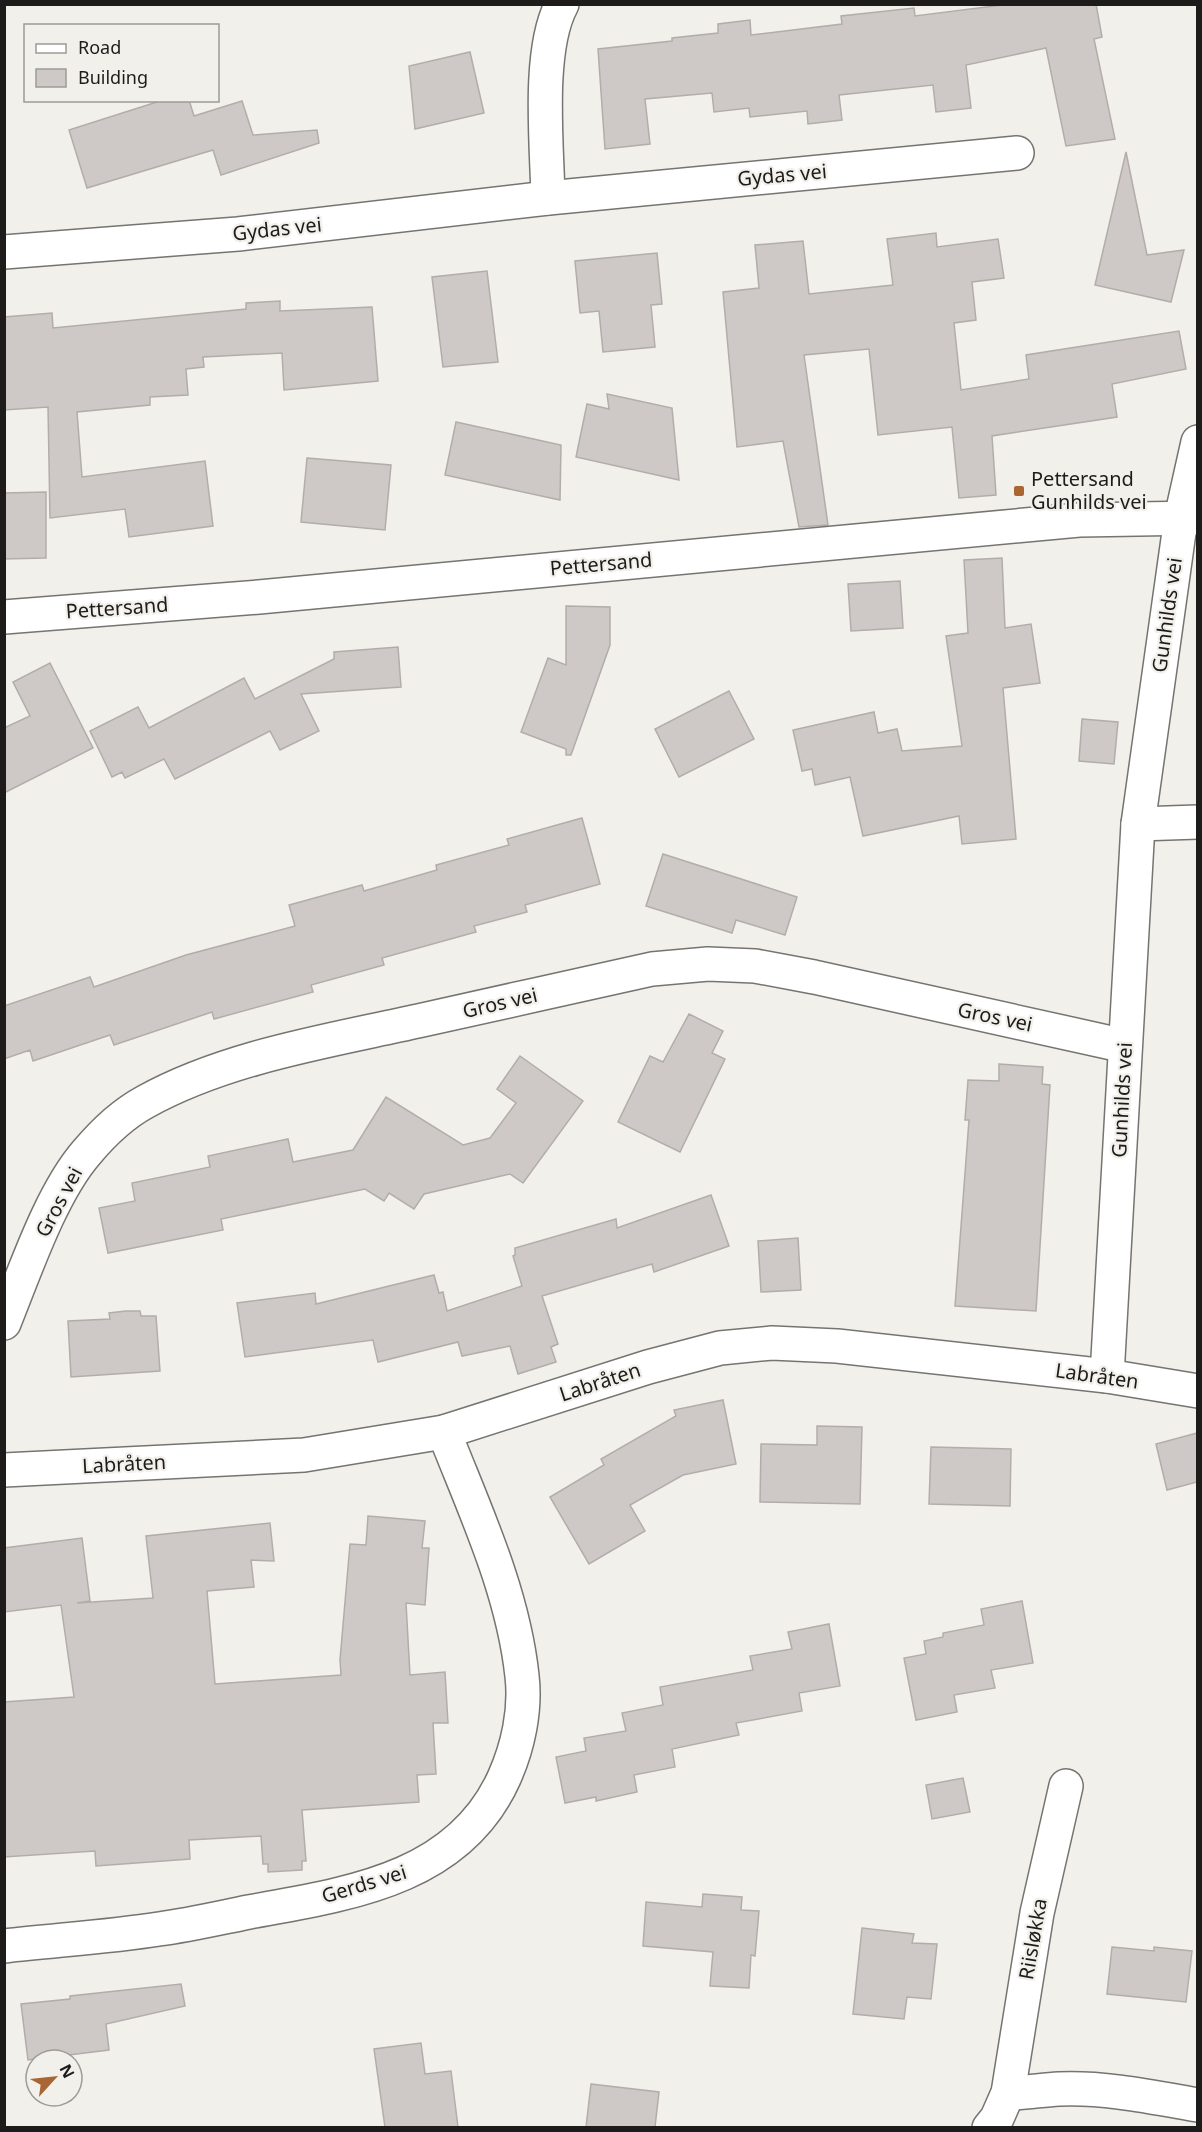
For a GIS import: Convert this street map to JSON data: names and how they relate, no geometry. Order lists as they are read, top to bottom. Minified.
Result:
{"streets":{"street":["Gydas vei","Pettersand","Gunhilds vei","Gros vei","Labråten","Gerds vei","Riisløkka"]},"crossings":[["Pettersand","Gunhilds vei"],["Gunhilds vei","Gros vei"],["Gunhilds vei","Labråten"],["Labråten","Gerds vei"]],"places":{"transit":["Pettersand Gunhilds vei"]},"legend":["Road","Building"],"north":"top right"}
